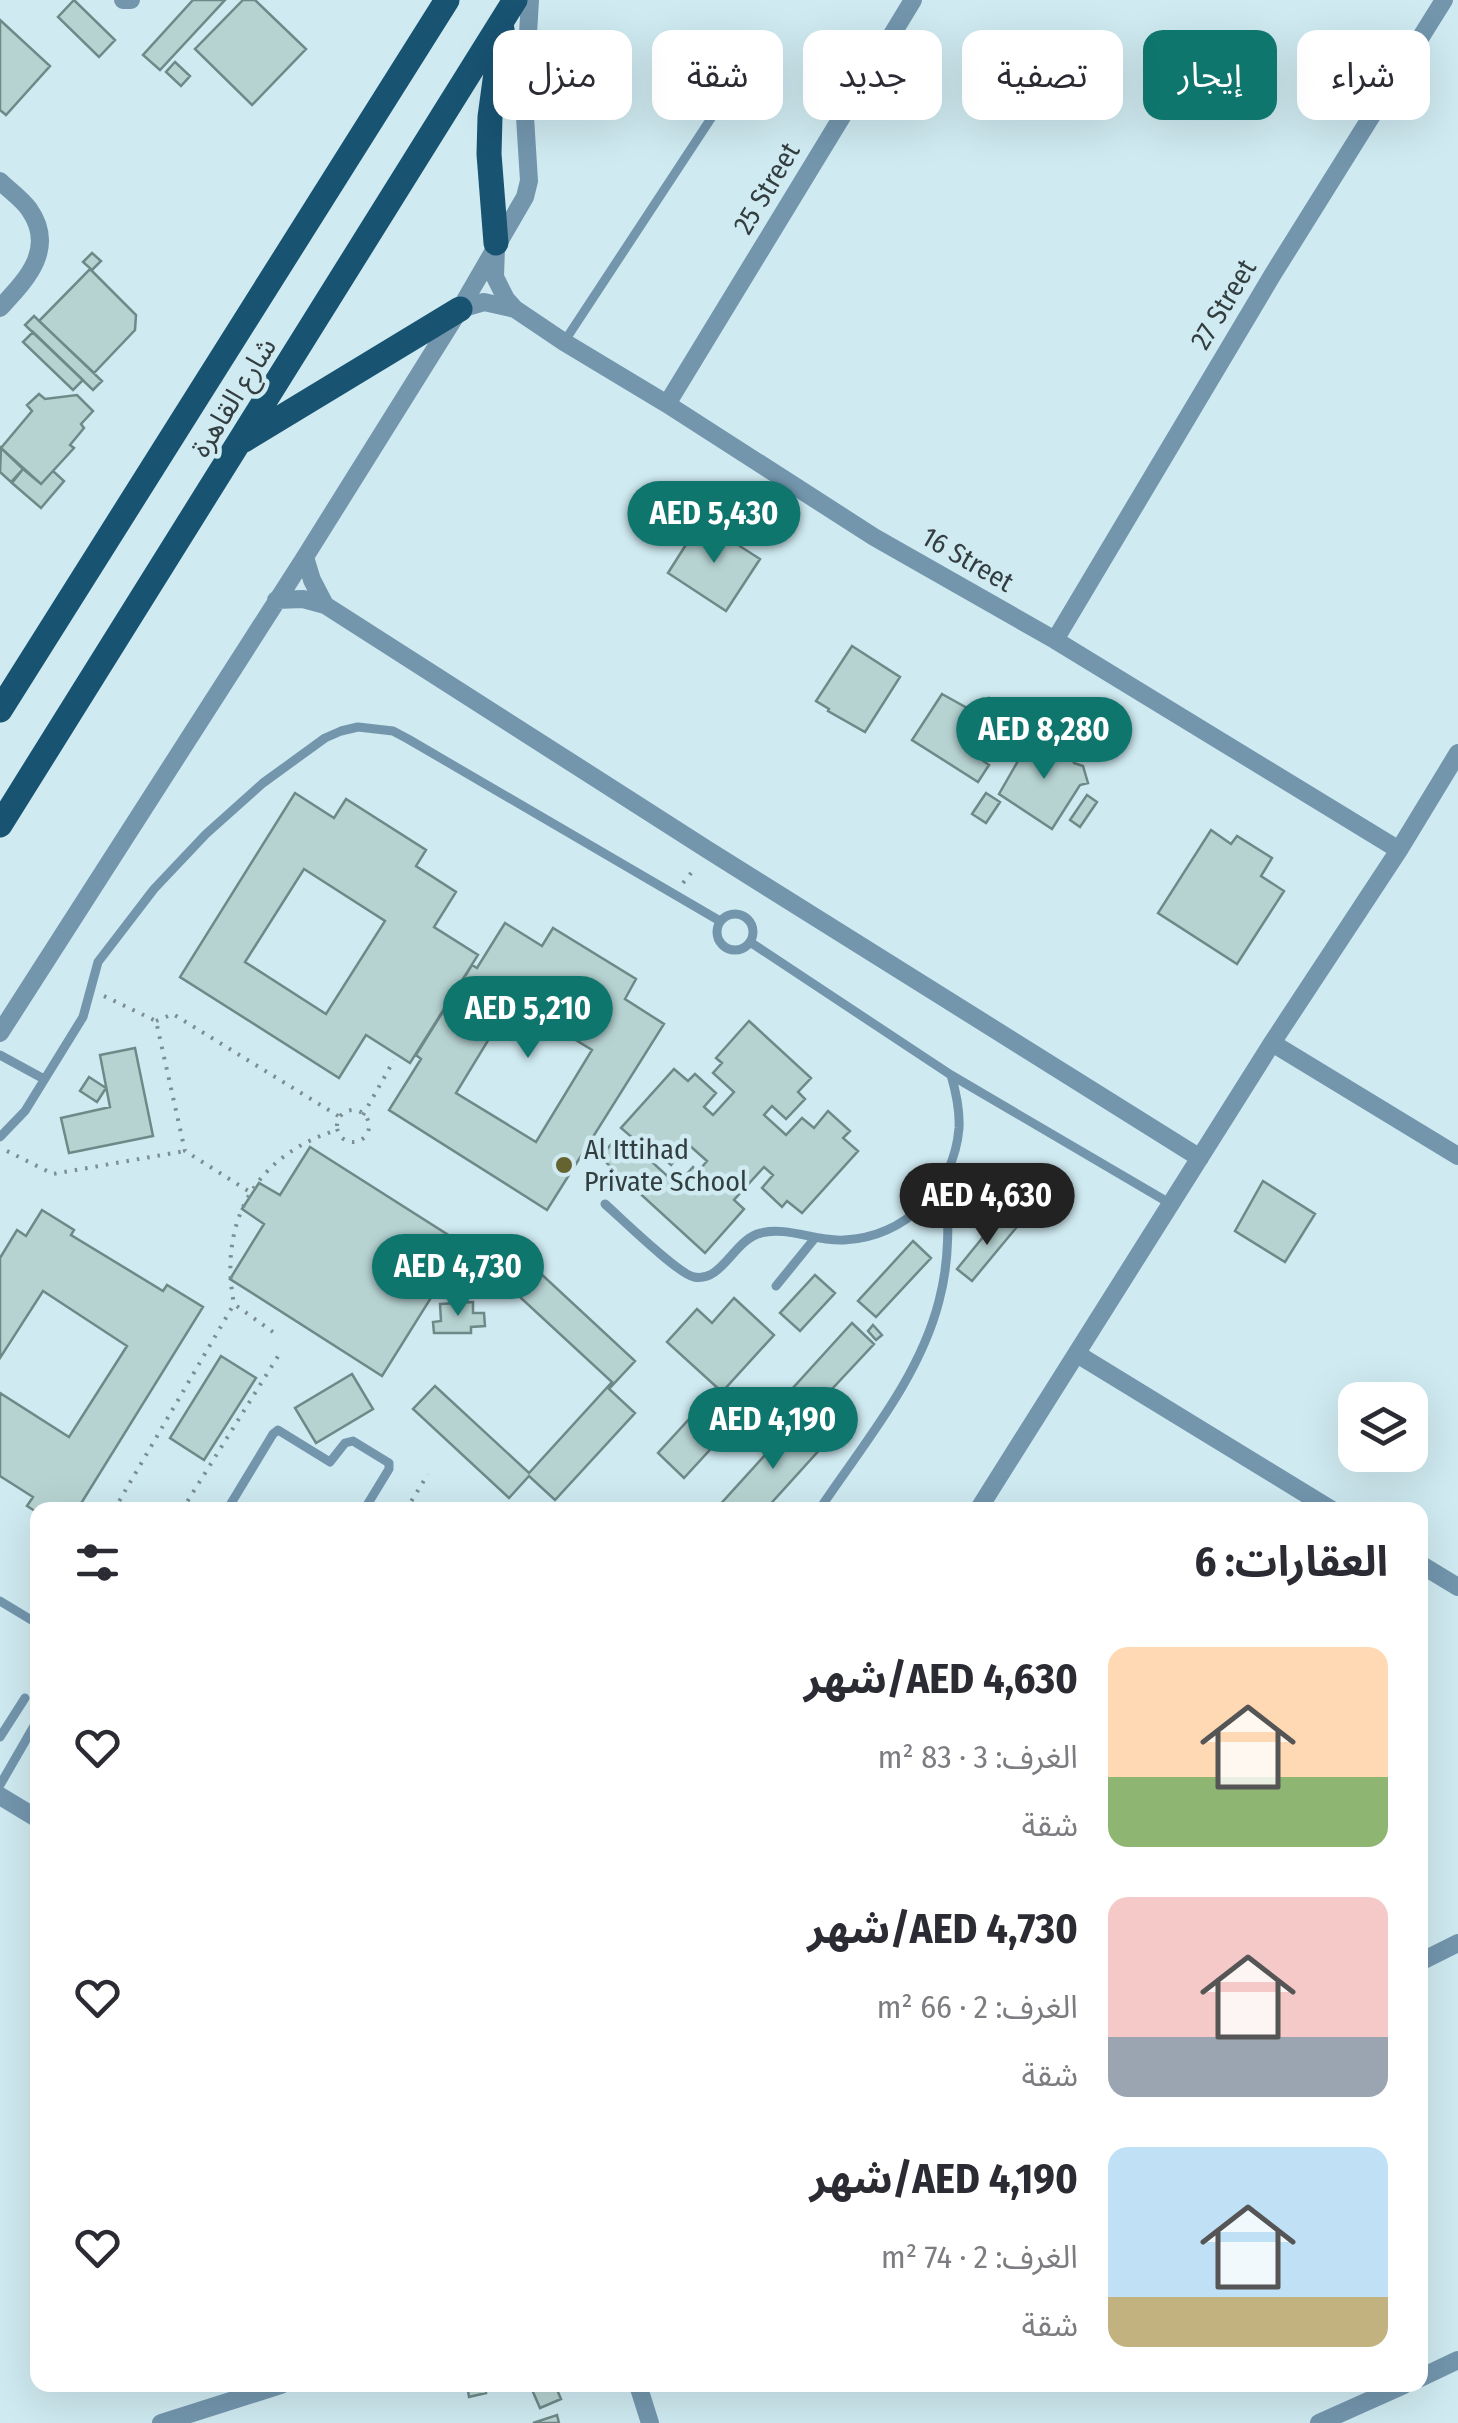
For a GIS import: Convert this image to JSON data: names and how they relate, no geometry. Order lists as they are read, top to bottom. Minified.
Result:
{"streets":{"main road":["شارع القاهرة"],"street":["25 Street","27 Street","16 Street"]},"crossings":[["25 Street","16 Street"],["27 Street","16 Street"]],"places":["Al Ittihad Private School"],"page":{"chip":["شراء","إيجار","تصفية","جديد","شقة","منزل"],"price":["AED 5,430","AED 8,280","AED 5,210","AED 4,630","AED 4,730","AED 4,190"],"heading":"العقارات: 6","list":[{"name":"AED 4,630/شهر","note":"الغرف: 3 · 83 m² · شقة"},{"name":"AED 4,730/شهر","note":"الغرف: 2 · 66 m² · شقة"},{"name":"AED 4,190/شهر","note":"الغرف: 2 · 74 m² · شقة"}]}}
